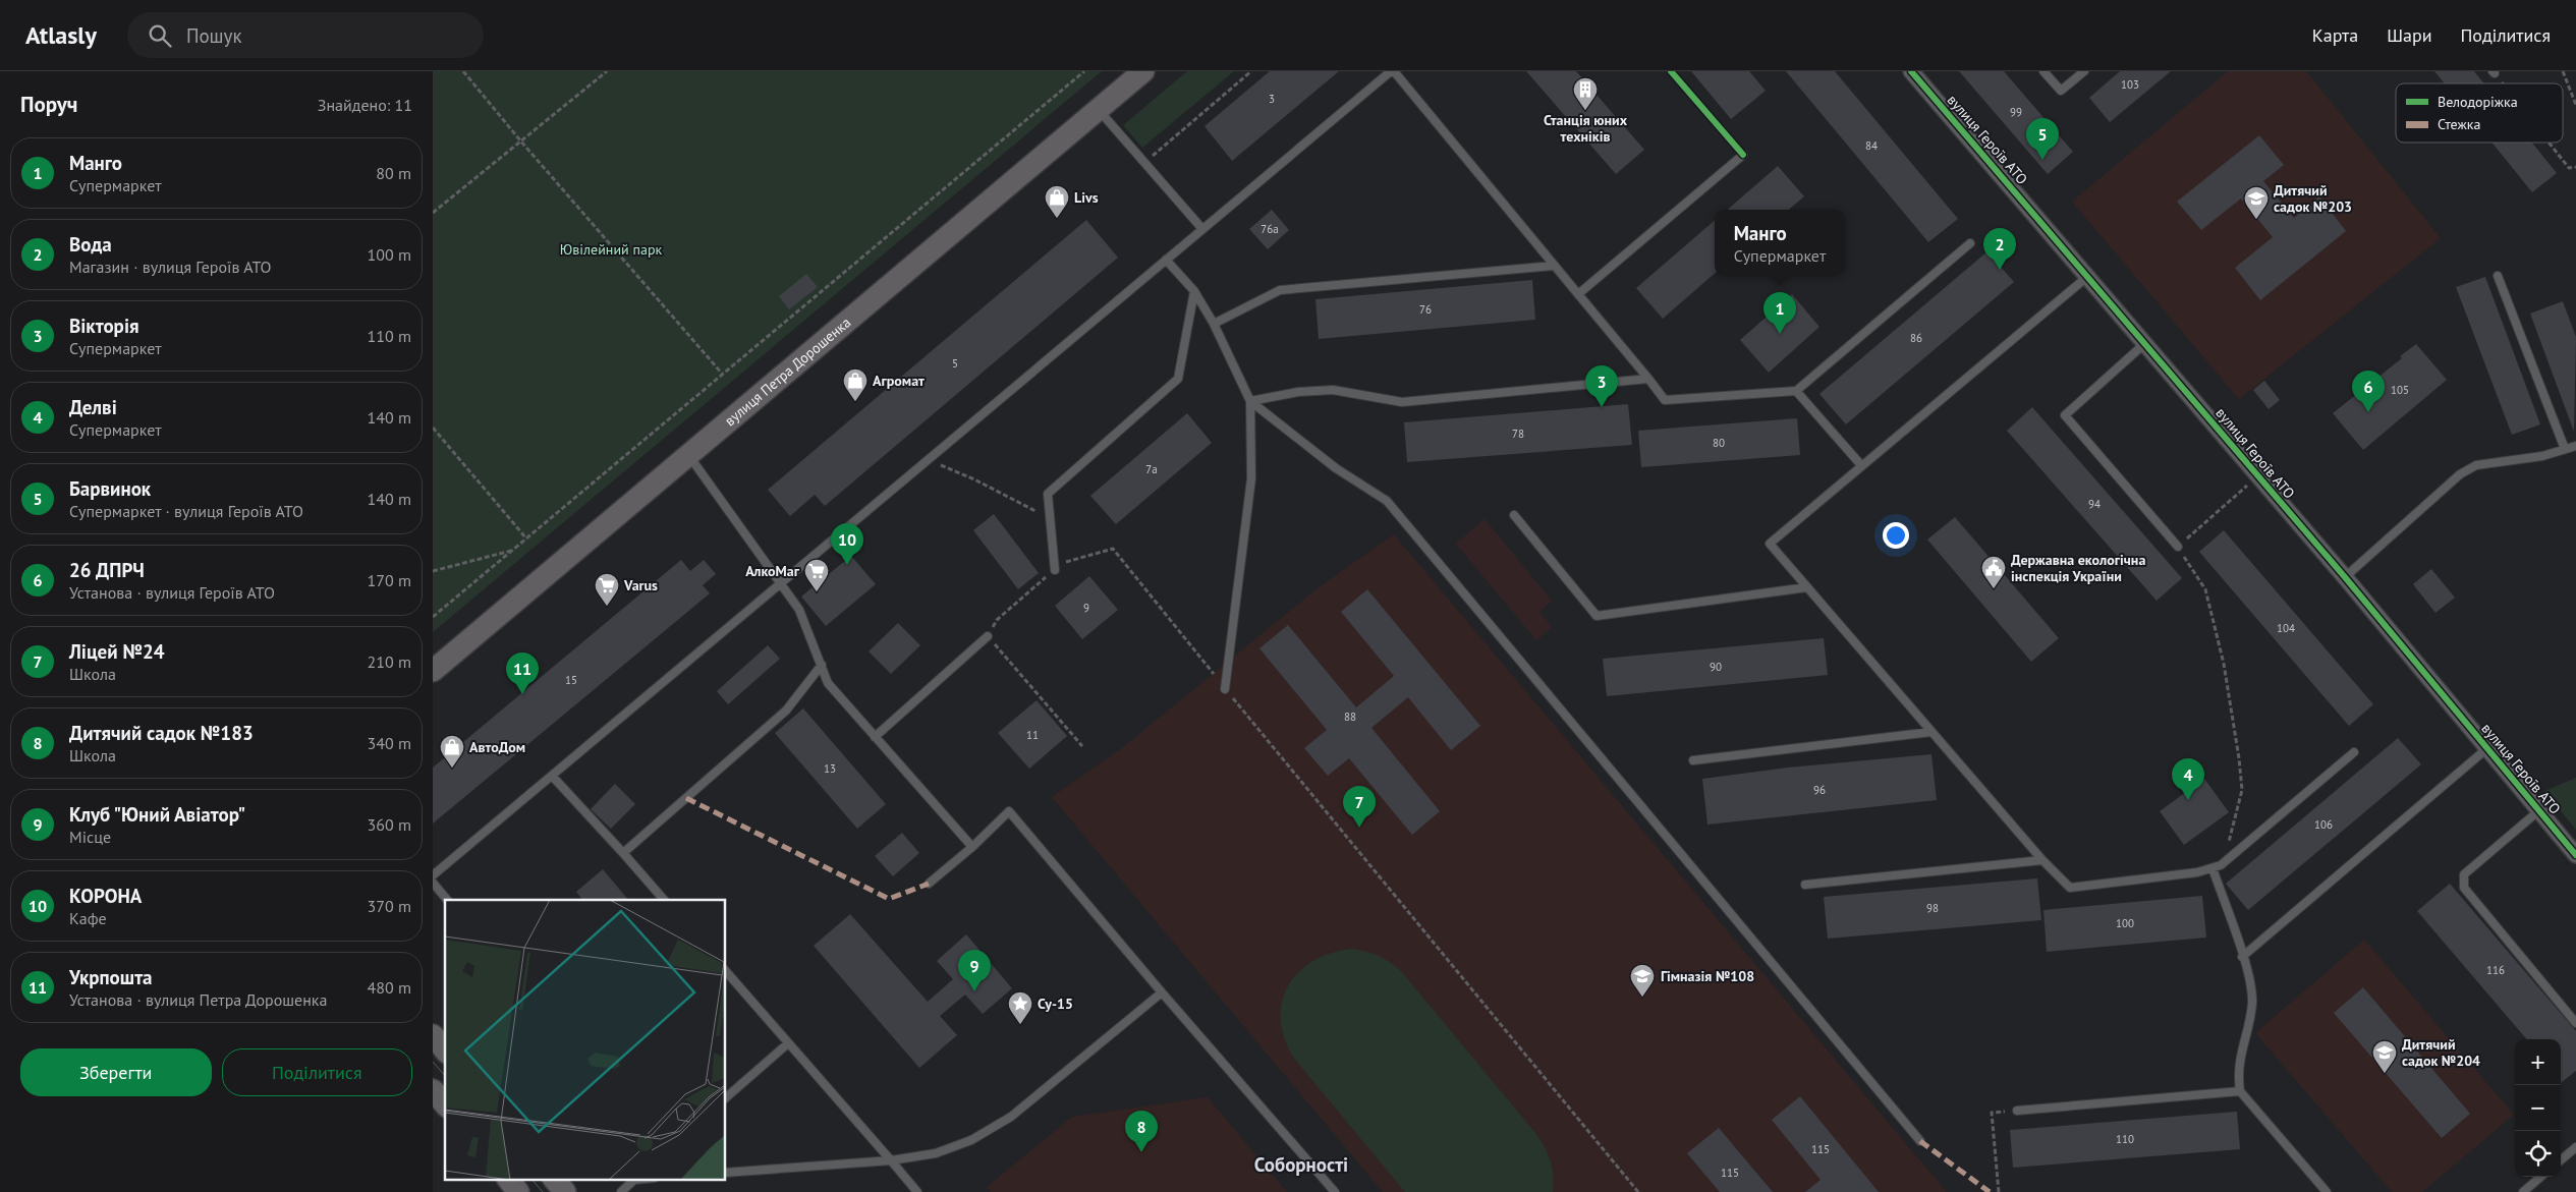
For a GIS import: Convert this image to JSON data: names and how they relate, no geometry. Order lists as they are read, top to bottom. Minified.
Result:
{"streets":{"main road":["вулиця Петра Дорошенка"],"street":["вулиця Героїв АТО"]},"districts":["Соборності"],"parks":["Ювілейний парк"],"places":{"building":["Станція юних техніків"],"shop":["Livs","Агромат","АвтоДом"],"school or university":["Дитячий садок №203","Гімназія №108","Дитячий садок №204"],"public building":["Державна екологічна інспекція України"],"supermarket":["АлкоМаг","Varus"],"place":["Су-15"]},"house_numbers":["103","3","99","84","76а","76","86","5","105","78","80","7а","94","9","104","90","15","88","11","13","96","106","98","100","116","110","115","115"],"legend":["Велодоріжка","Стежка"],"page":{"header":"Atlasly","search":"Пошук","nav":["Карта","Шари","Поділитися"],"heading":["Поруч","Знайдено: 11"],"pins":["5","2","1","3","6","10","11","4","7","9","8"],"list":[{"mark":"1","name":"Манго","note":"Супермаркет","value":"80 m"},{"mark":"2","name":"Вода","note":"Магазин · вулиця Героїв АТО","value":"100 m"},{"mark":"3","name":"Вікторія","note":"Супермаркет","value":"110 m"},{"mark":"4","name":"Делві","note":"Супермаркет","value":"140 m"},{"mark":"5","name":"Барвинок","note":"Супермаркет · вулиця Героїв АТО","value":"140 m"},{"mark":"6","name":"26 ДПРЧ","note":"Установа · вулиця Героїв АТО","value":"170 m"},{"mark":"7","name":"Ліцей №24","note":"Школа","value":"210 m"},{"mark":"8","name":"Дитячий садок №183","note":"Школа","value":"340 m"},{"mark":"9","name":"Клуб \"Юний Авіатор\"","note":"Місце","value":"360 m"},{"mark":"10","name":"КОРОНА","note":"Кафе","value":"370 m"},{"mark":"11","name":"Укрпошта","note":"Установа · вулиця Петра Дорошенка","value":"480 m"}],"popup":["Манго","Супермаркет"],"buttons":["Зберегти","Поділитися"],"map_buttons":["+","−"]}}
